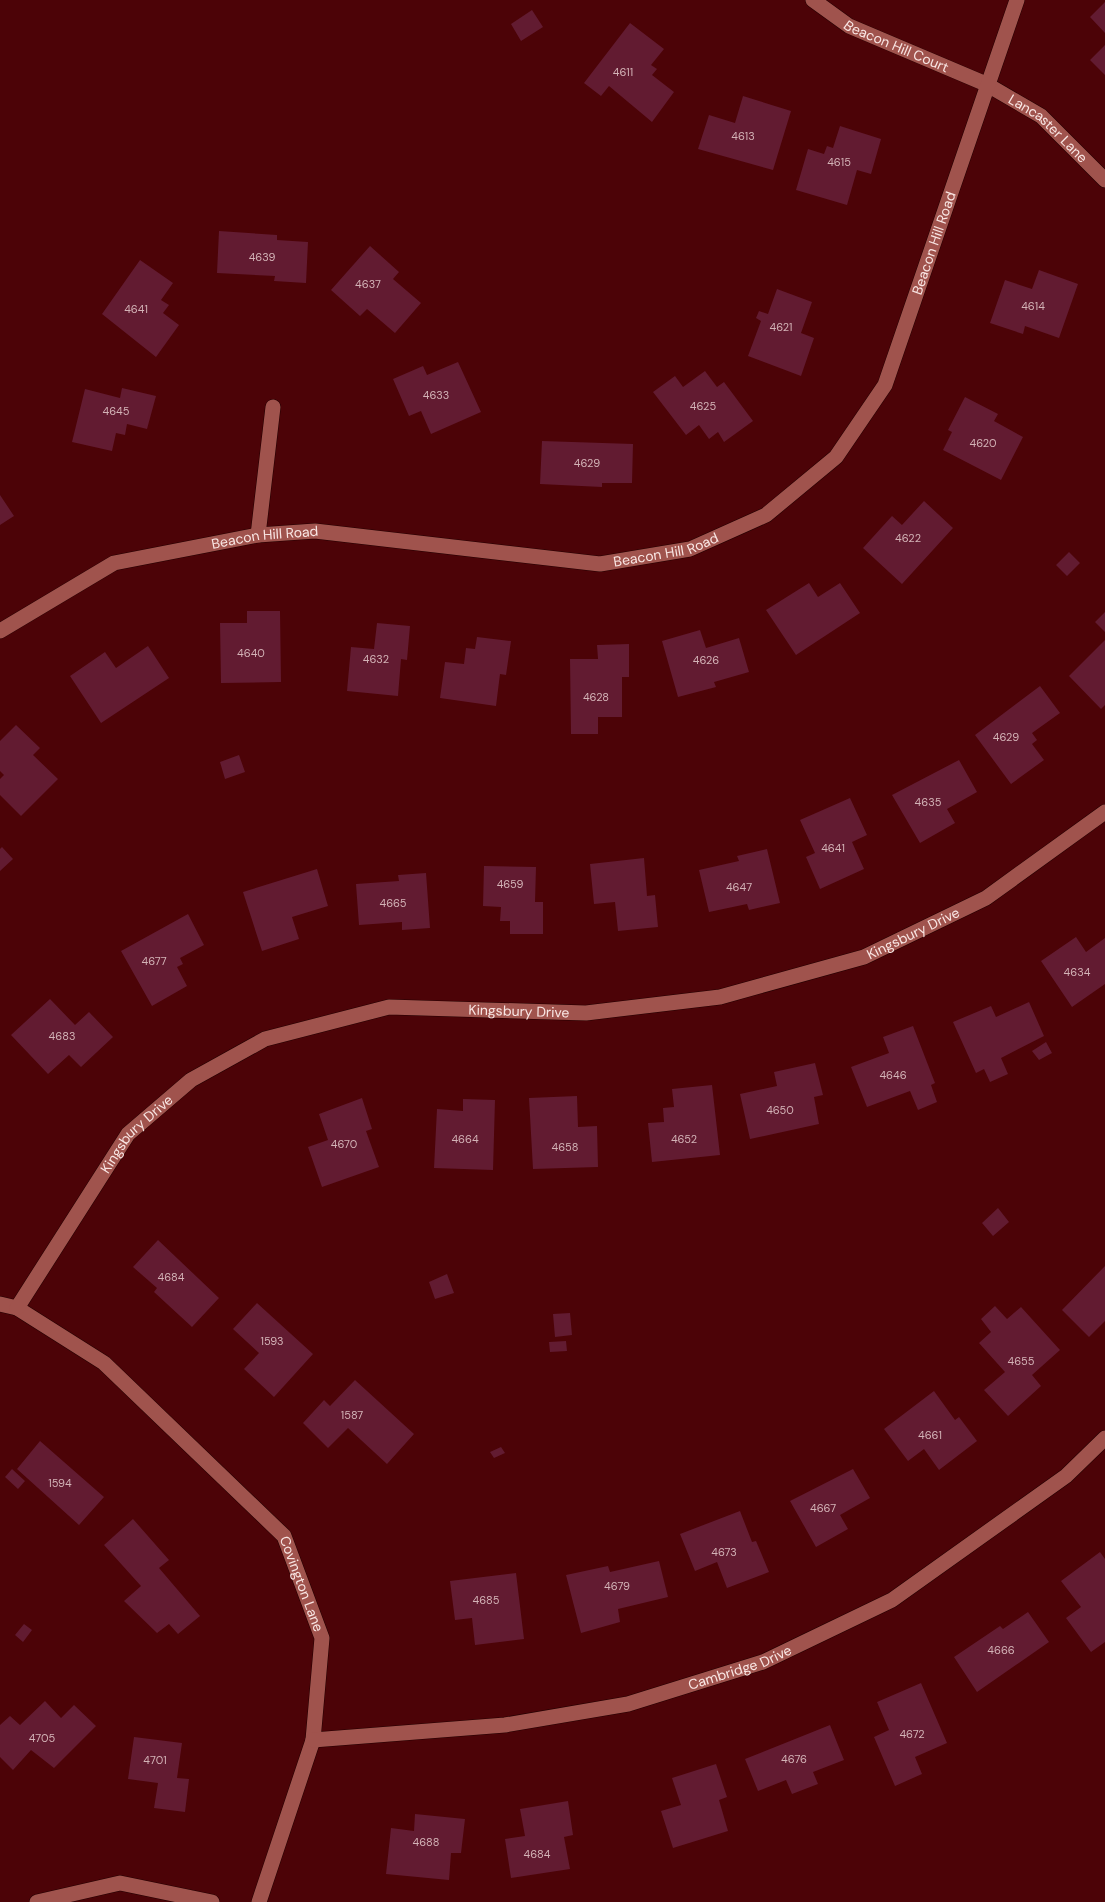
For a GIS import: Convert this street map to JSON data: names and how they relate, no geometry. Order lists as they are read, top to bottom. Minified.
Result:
{"streets":{"street":["Beacon Hill Court","Lancaster Lane","Beacon Hill Road","Kingsbury Drive","Covington Lane","Cambridge Drive"]},"crossings":[["Beacon Hill Court","Lancaster Lane"],["Beacon Hill Court","Beacon Hill Road"],["Lancaster Lane","Beacon Hill Road"],["Kingsbury Drive","Covington Lane"],["Covington Lane","Cambridge Drive"]],"house_numbers":["4611","4613","4615","4639","4637","4614","4641","4621","4633","4625","4645","4620","4629","4622","4640","4632","4626","4628","4629","4635","4641","4659","4647","4665","4677","4634","4683","4646","4650","4664","4652","4670","4658","4684","1593","4655","1587","4661","1594","4667","4673","4679","4685","4666","4672","4705","4676","4701","4688","4684"]}
